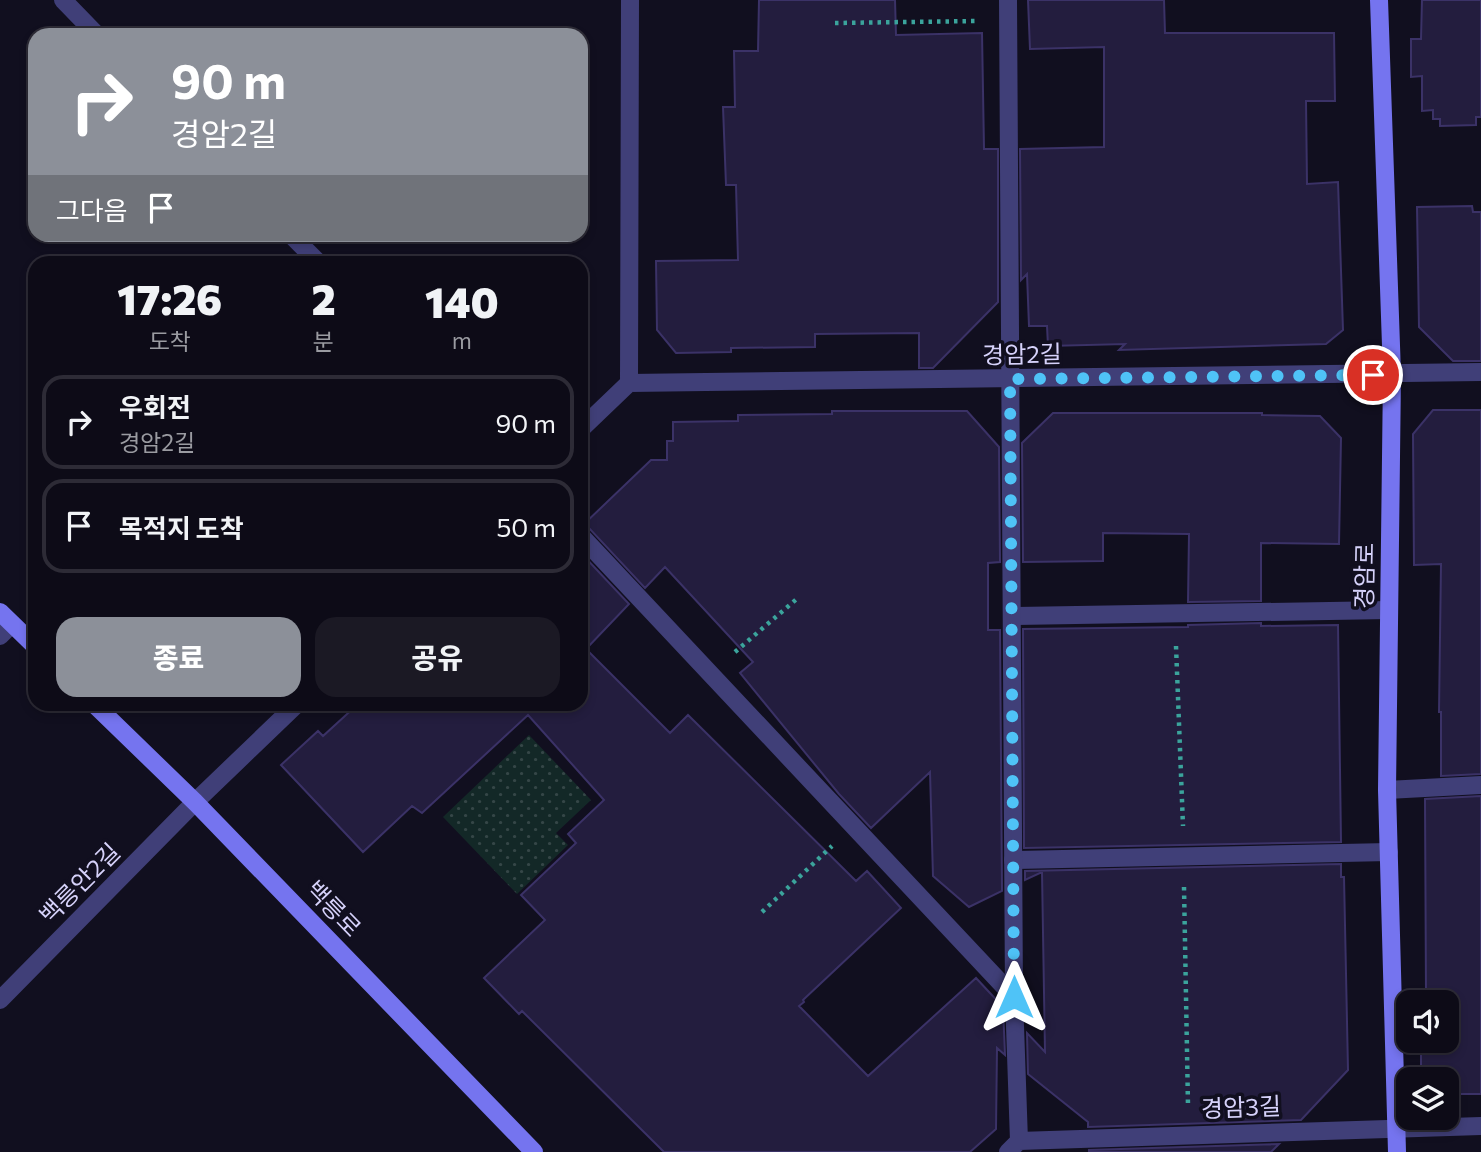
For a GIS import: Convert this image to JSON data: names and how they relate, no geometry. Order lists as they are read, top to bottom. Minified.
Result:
{"streets":{"street":["경암2길","경암로","백릉안2길","백릉로","경암3길"]},"crossings":[["경암2길","경암로"],["백릉안2길","백릉로"]],"page":{"turn":["90 m","경암2길"],"then":"그다음","eta":["17:26","도착","2","분","140","m"],"list":[{"name":"우회전","note":"경암2길","value":"90 m"},{"name":"목적지 도착","value":"50 m"}],"buttons":["종료","공유"]}}
